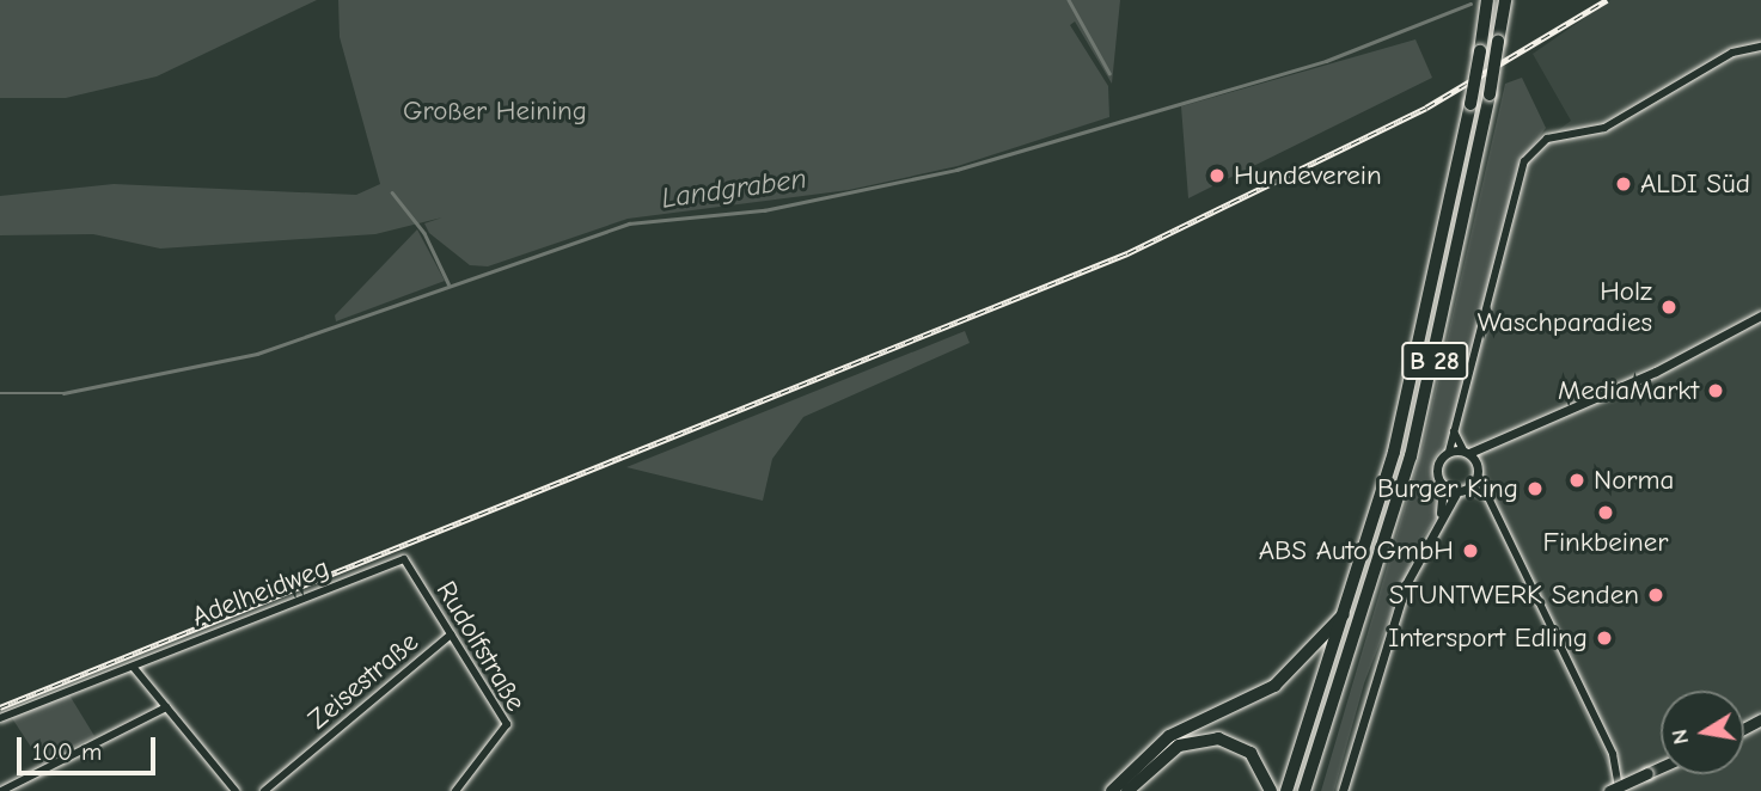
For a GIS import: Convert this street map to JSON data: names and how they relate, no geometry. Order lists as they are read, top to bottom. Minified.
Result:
{"streets":{"highway":["B 28"],"street":["Adelheidweg","Rudolfstraße","Zeisestraße"]},"crossings":[["Adelheidweg","Rudolfstraße"],["Rudolfstraße","Zeisestraße"]],"water":["Landgraben"],"parks":["Großer Heining"],"places":["Hundeverein","ALDI Süd","Holz Waschparadies","MediaMarkt","Norma","Burger King","Finkbeiner","ABS Auto GmbH","STUNTWERK Senden","Intersport Edling"],"scale_bar":"100 m","north":"left"}
